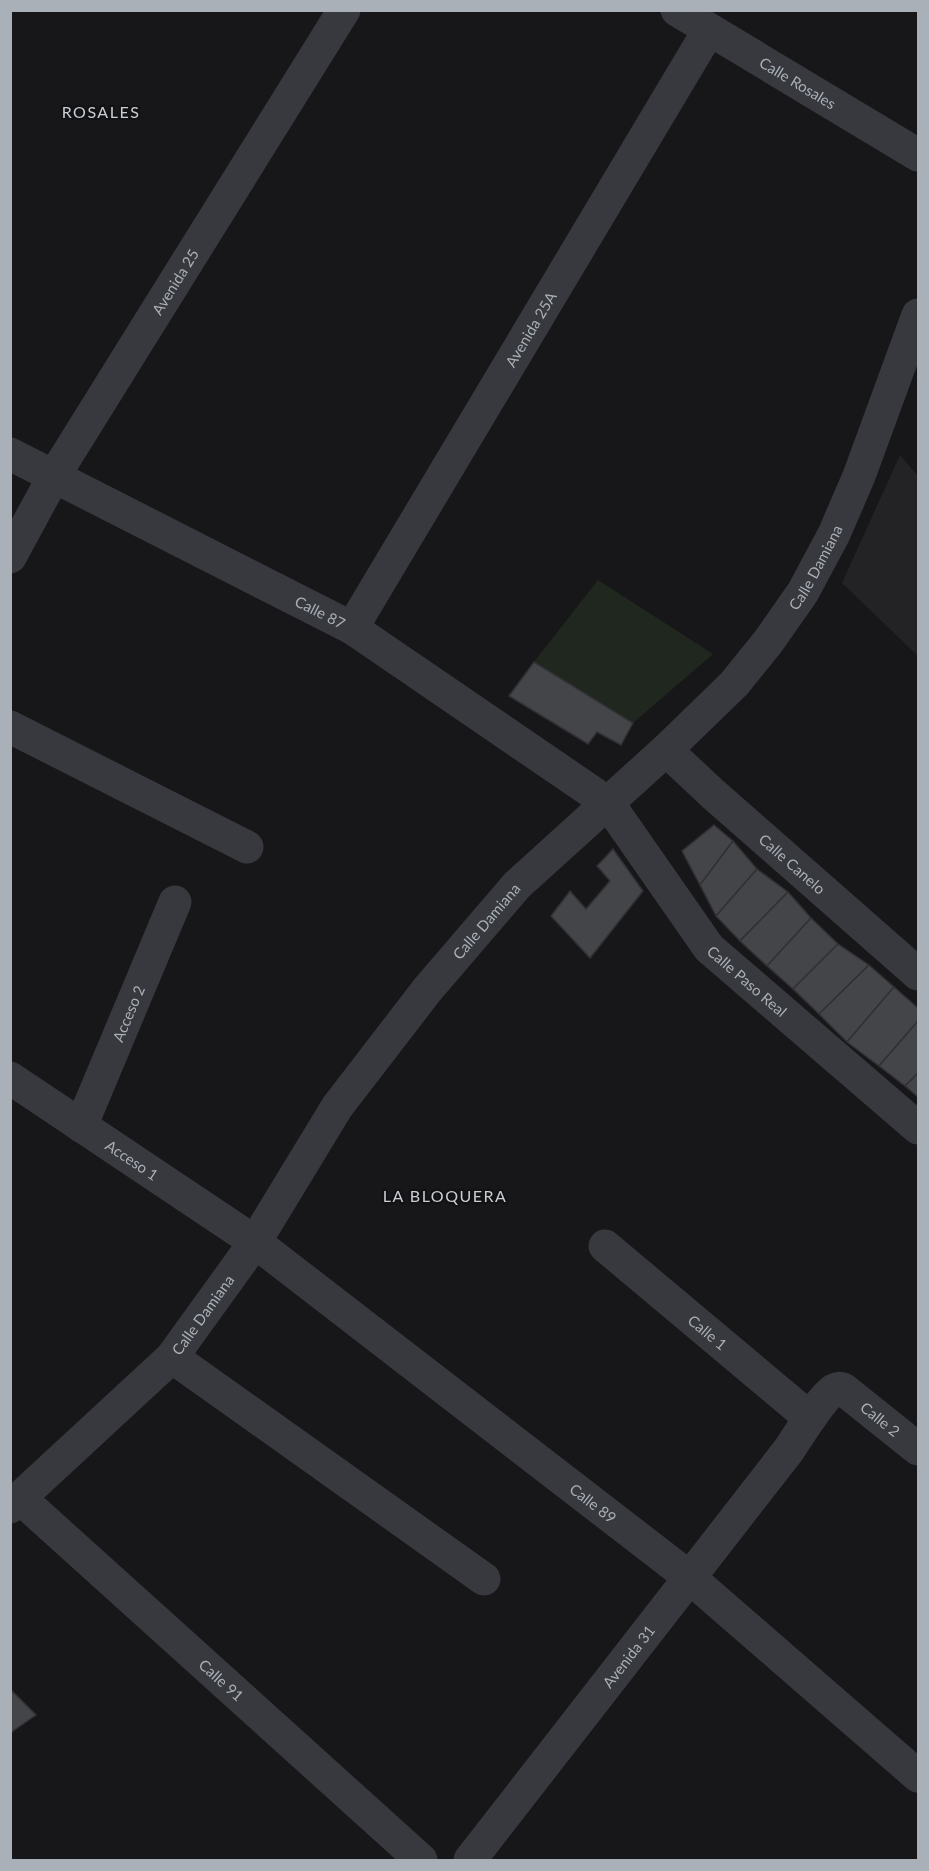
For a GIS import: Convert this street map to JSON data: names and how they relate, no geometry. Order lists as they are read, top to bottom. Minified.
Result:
{"streets":{"street":["Calle Rosales","Avenida 25","Avenida 25A","Calle Damiana","Calle 87","Calle Canelo","Calle Paso Real","Acceso 2","Acceso 1","Calle 1","Calle 2","Calle 89","Avenida 31","Calle 91"]},"crossings":[["Calle Rosales","Avenida 25A"],["Avenida 25","Calle 87"],["Avenida 25A","Calle 87"],["Calle Damiana","Calle 87"],["Calle Damiana","Calle Canelo"],["Calle Damiana","Calle Paso Real"],["Calle Damiana","Acceso 1"],["Calle Damiana","Calle 89"],["Calle Damiana","Calle 91"],["Calle 87","Calle Paso Real"],["Acceso 2","Acceso 1"],["Acceso 1","Calle 89"],["Calle 1","Avenida 31"],["Calle 2","Avenida 31"],["Calle 89","Avenida 31"]],"districts":["ROSALES","LA BLOQUERA"]}
